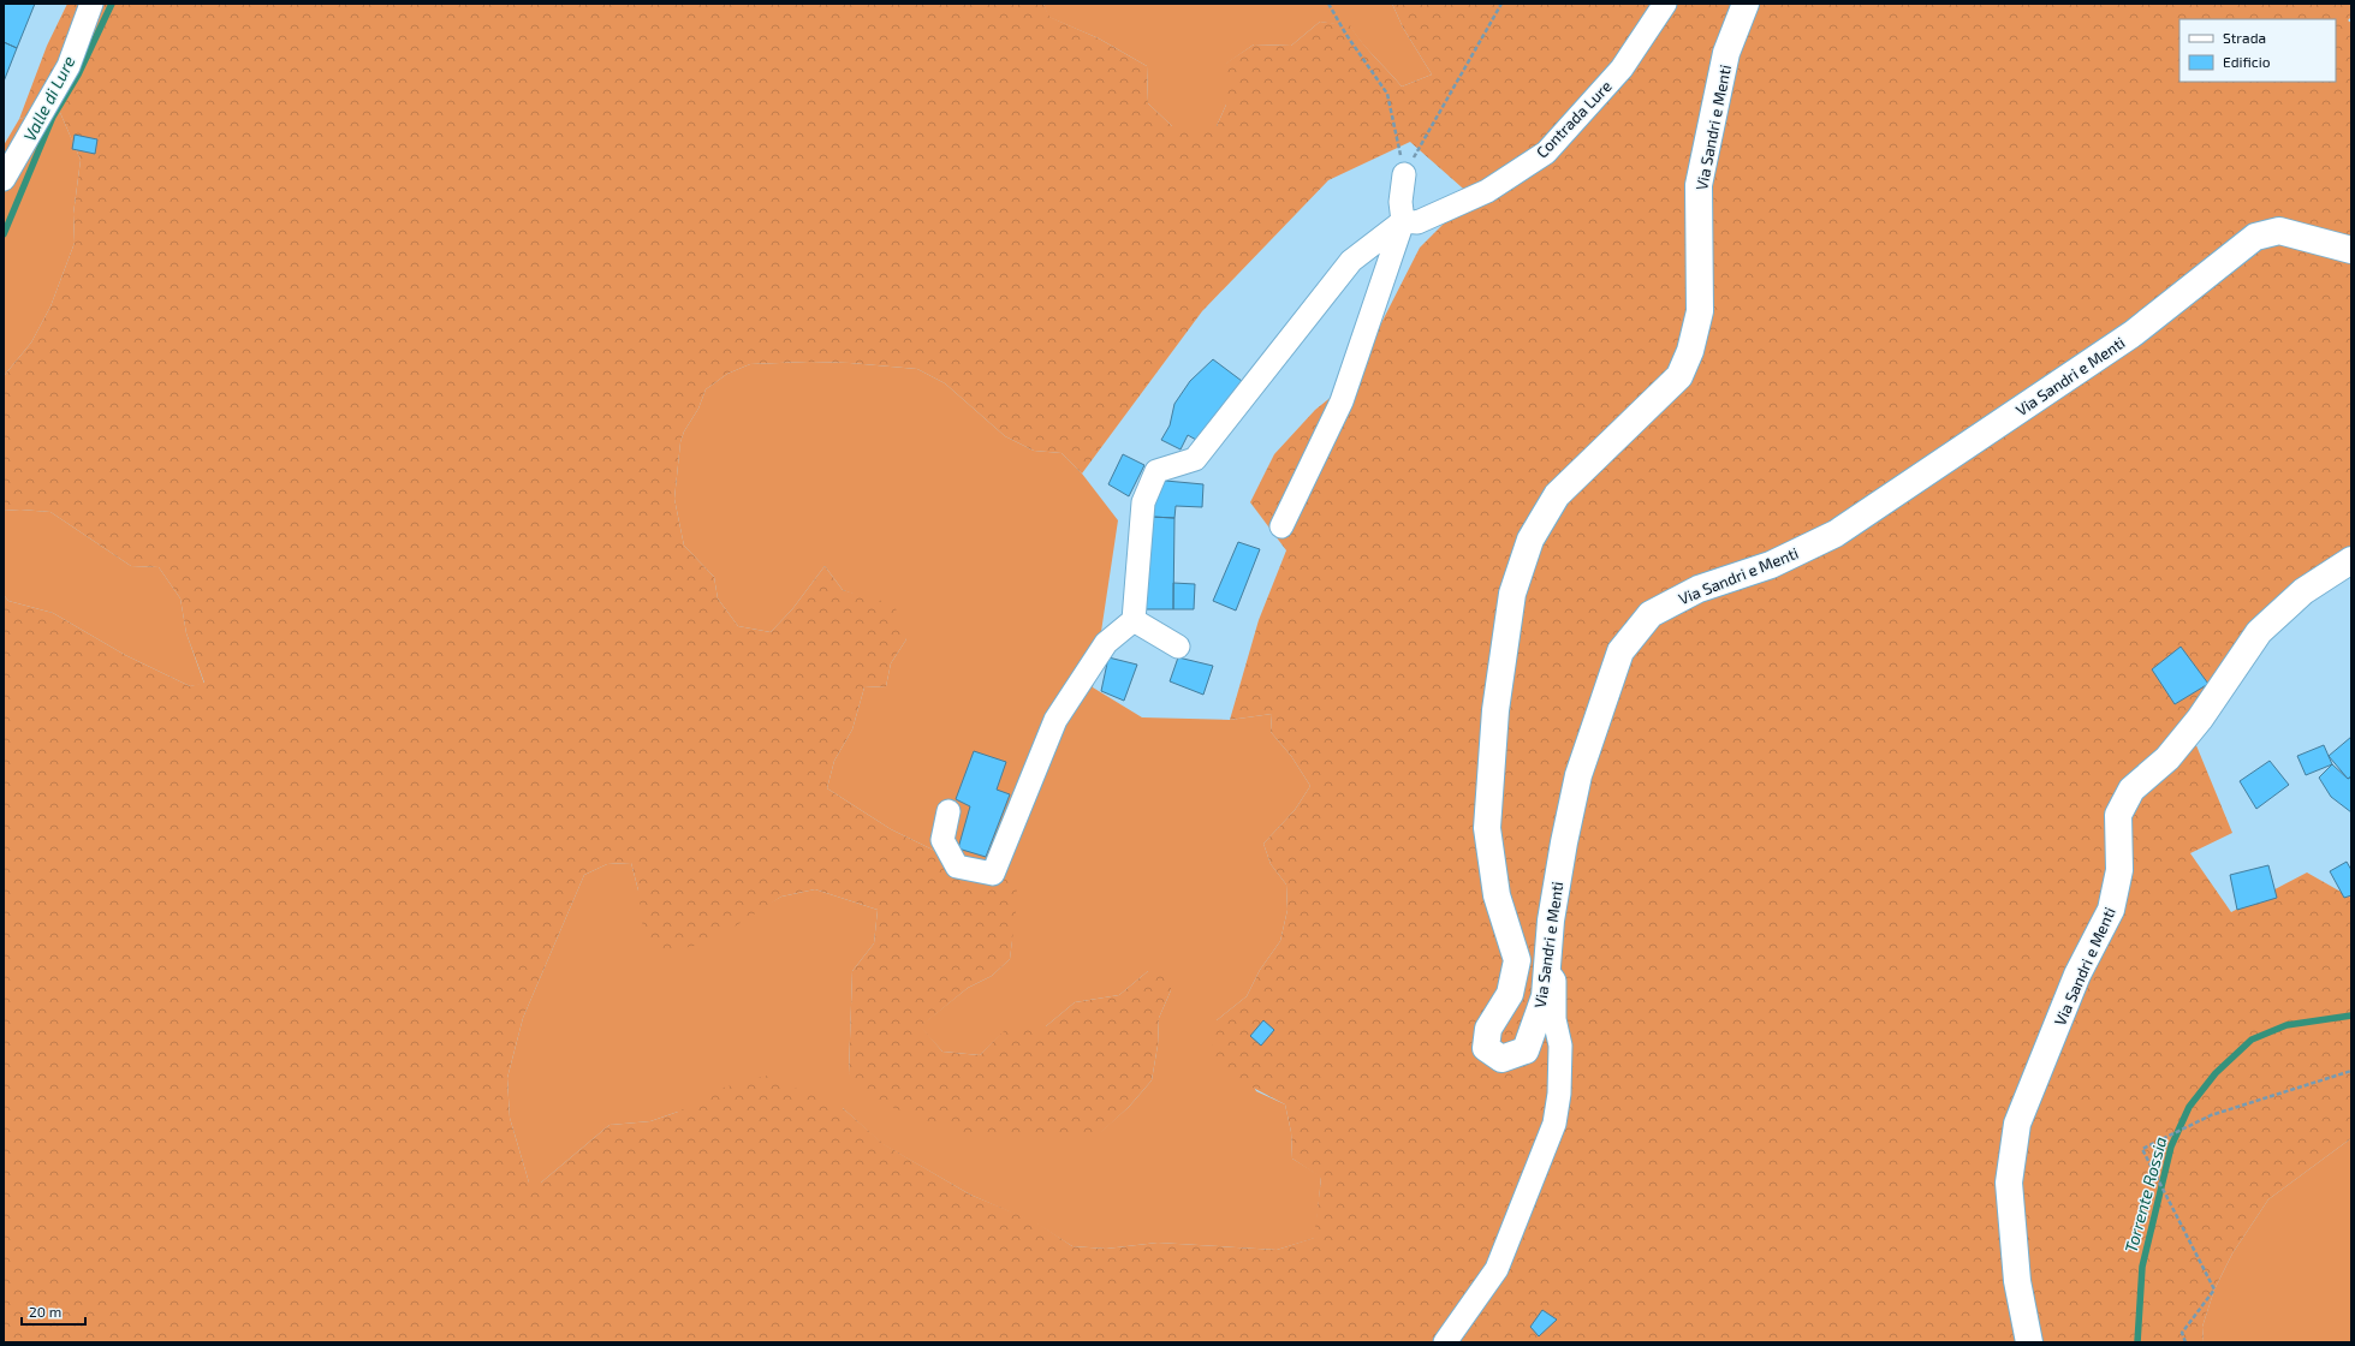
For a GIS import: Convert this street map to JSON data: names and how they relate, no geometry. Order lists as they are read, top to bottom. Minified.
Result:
{"streets":{"main road":["Via Sandri e Menti"],"street":["Contrada Lure"]},"water":["Valle di Lure","Torrente Rossia"],"legend":["Strada","Edificio"],"scale_bar":"20 m"}
